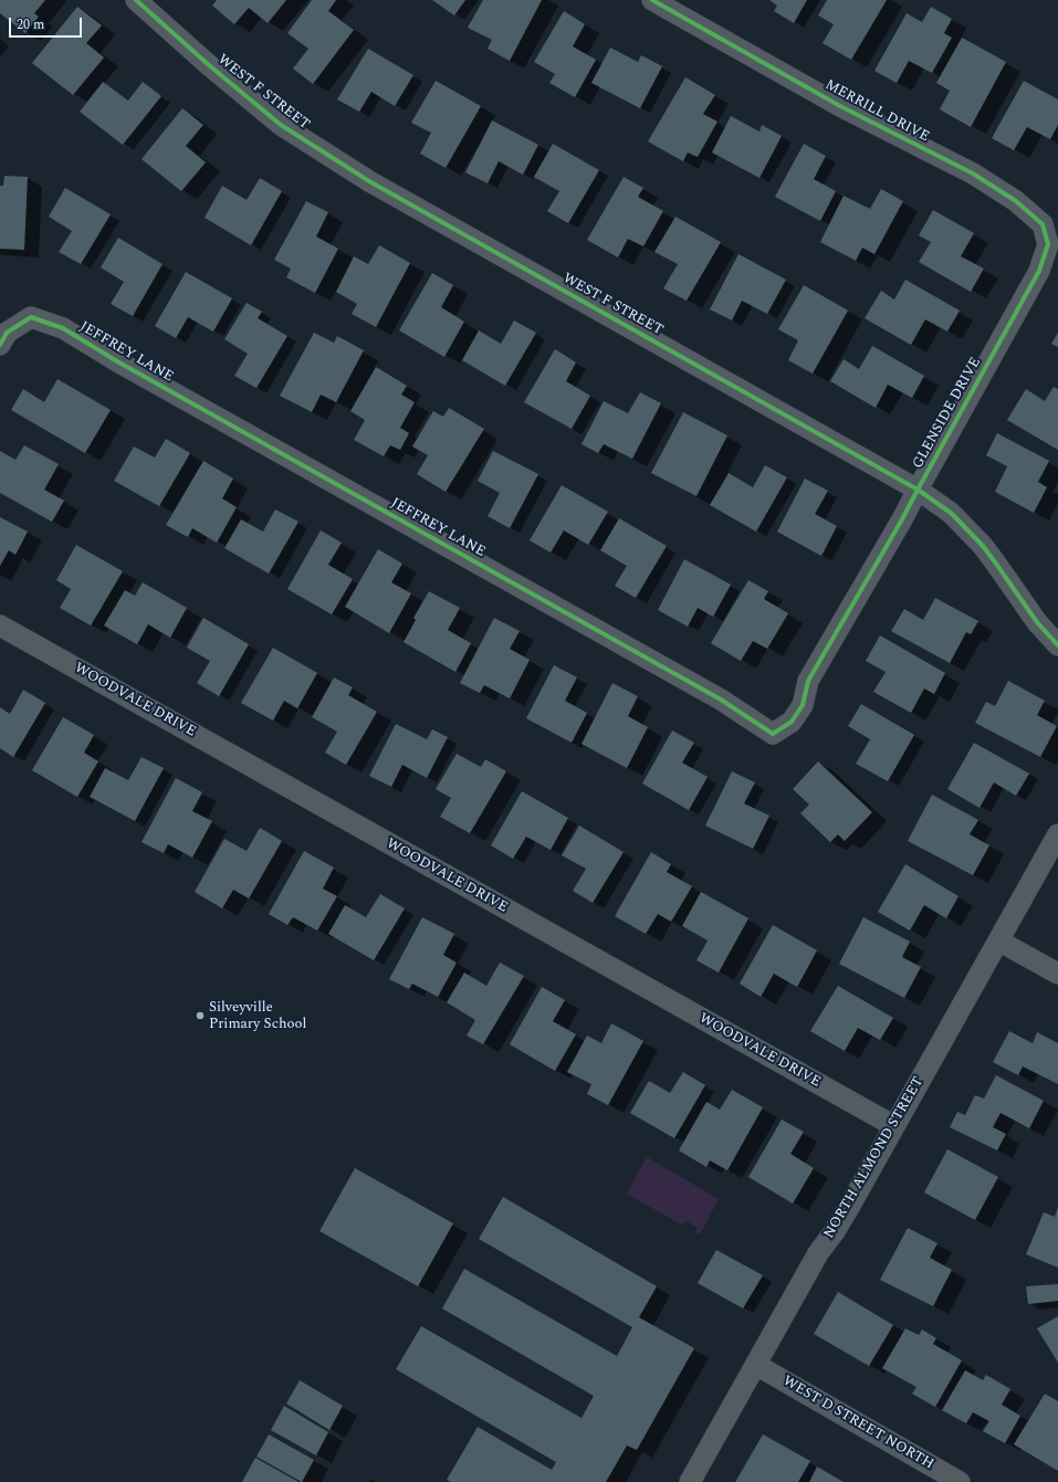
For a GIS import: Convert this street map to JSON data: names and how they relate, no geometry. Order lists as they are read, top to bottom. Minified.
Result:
{"streets":{"street":["WEST F STREET","MERRILL DRIVE","JEFFREY LANE","GLENSIDE DRIVE","WOODVALE DRIVE","NORTH ALMOND STREET","WEST D STREET NORTH"]},"crossings":[["WEST F STREET","GLENSIDE DRIVE"],["MERRILL DRIVE","GLENSIDE DRIVE"],["JEFFREY LANE","GLENSIDE DRIVE"],["WOODVALE DRIVE","NORTH ALMOND STREET"],["NORTH ALMOND STREET","WEST D STREET NORTH"]],"places":["Silveyville Primary School"],"scale_bar":"20 m"}
